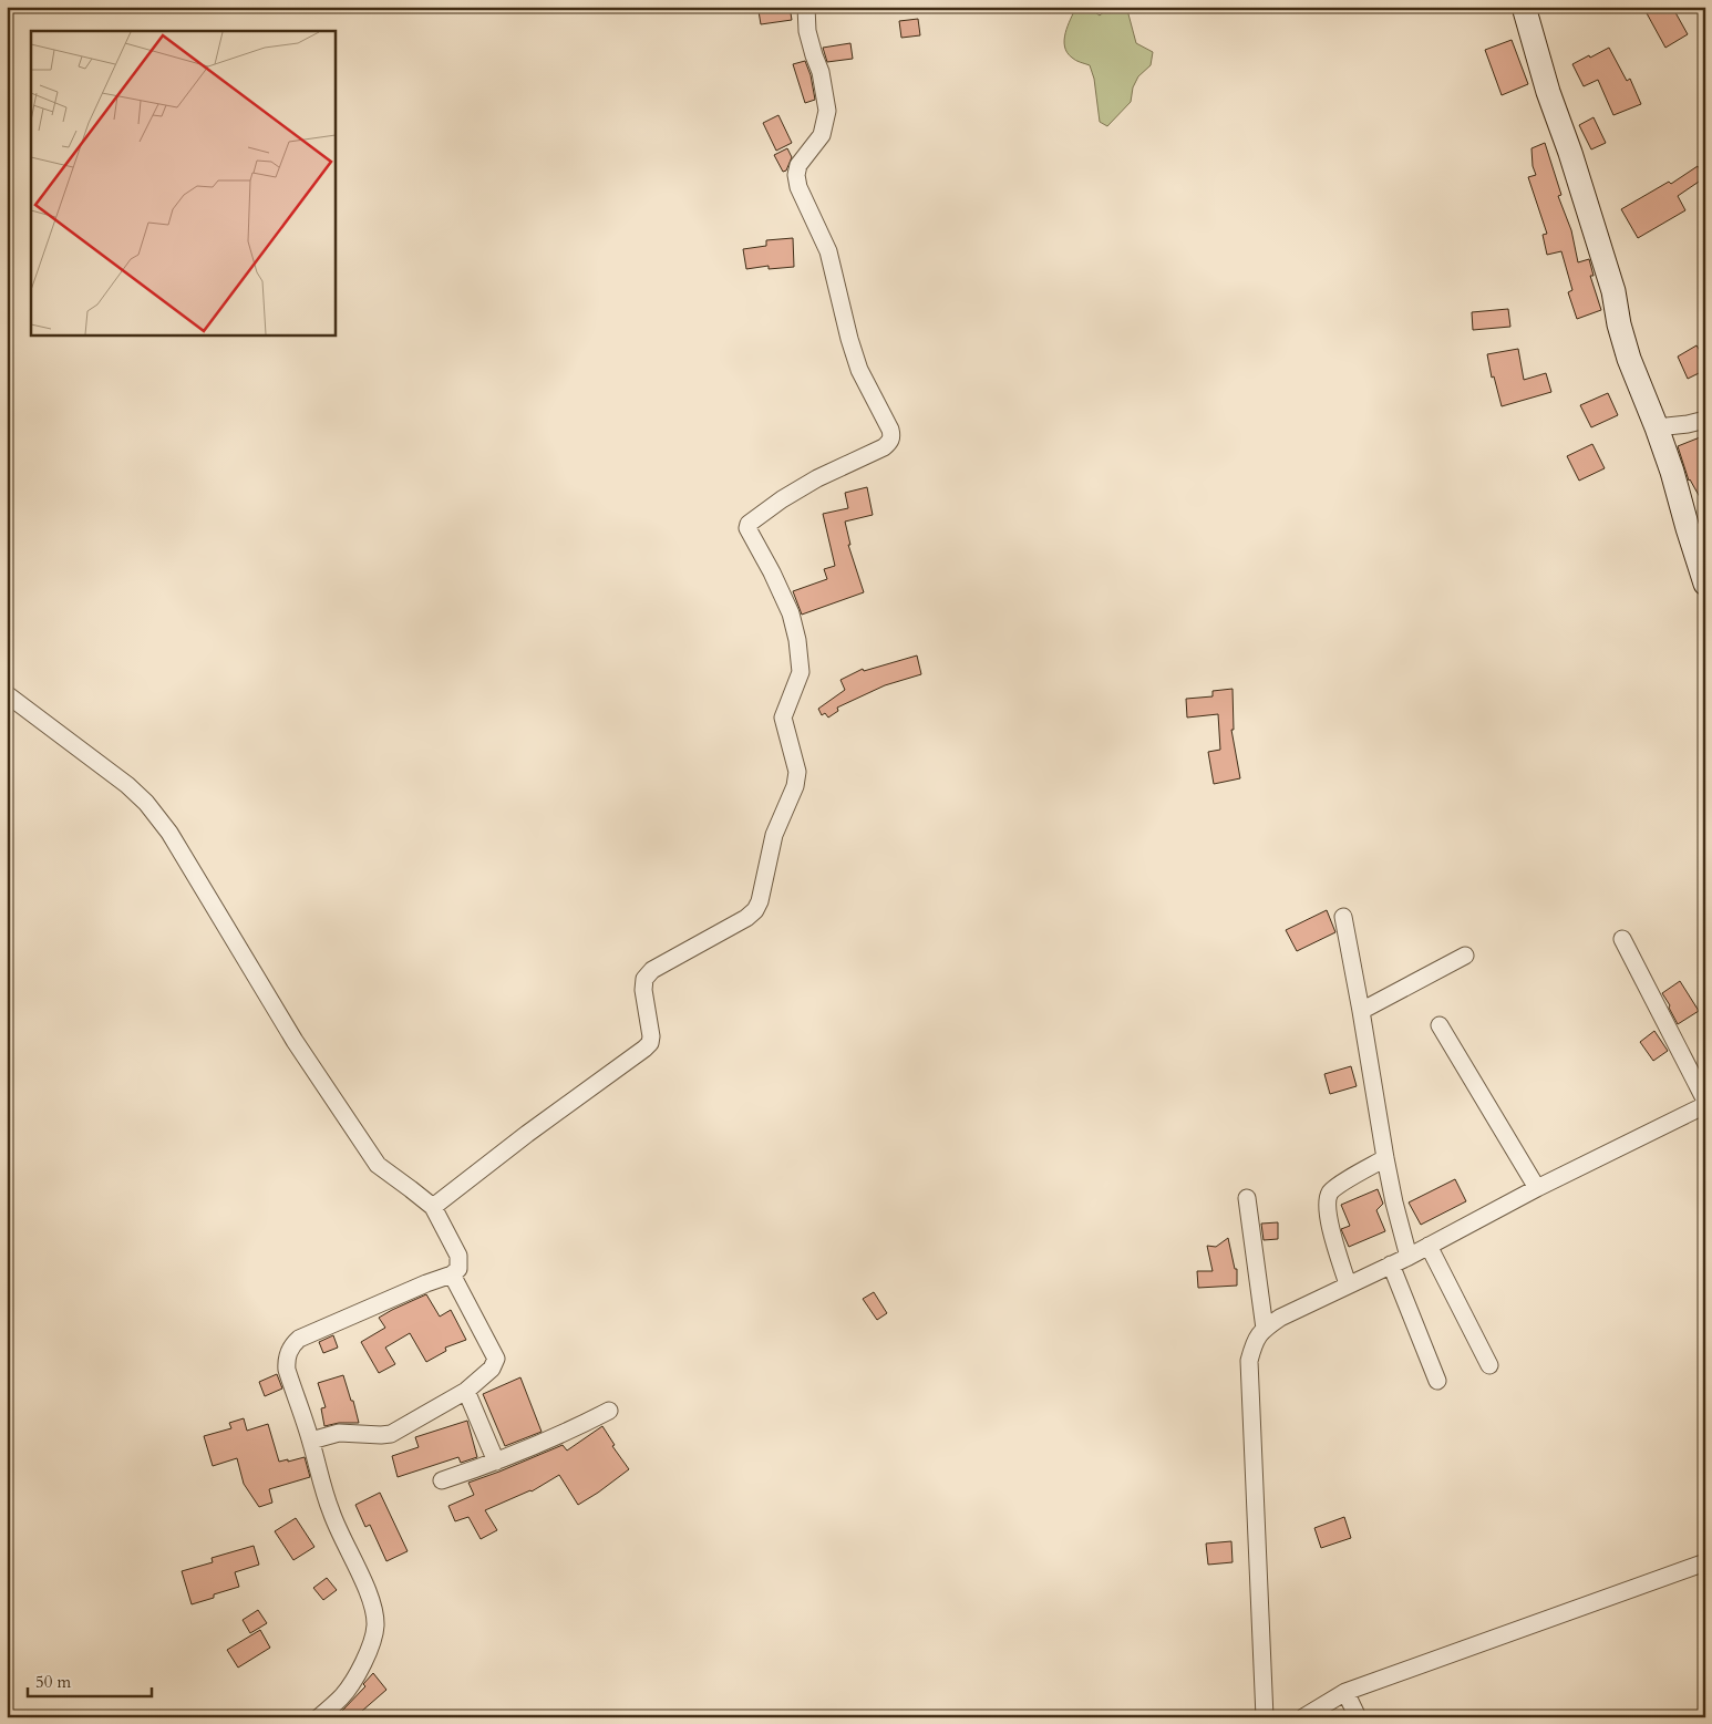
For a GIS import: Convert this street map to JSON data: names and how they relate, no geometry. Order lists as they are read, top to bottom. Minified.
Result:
{"scale_bar":"50 m"}
